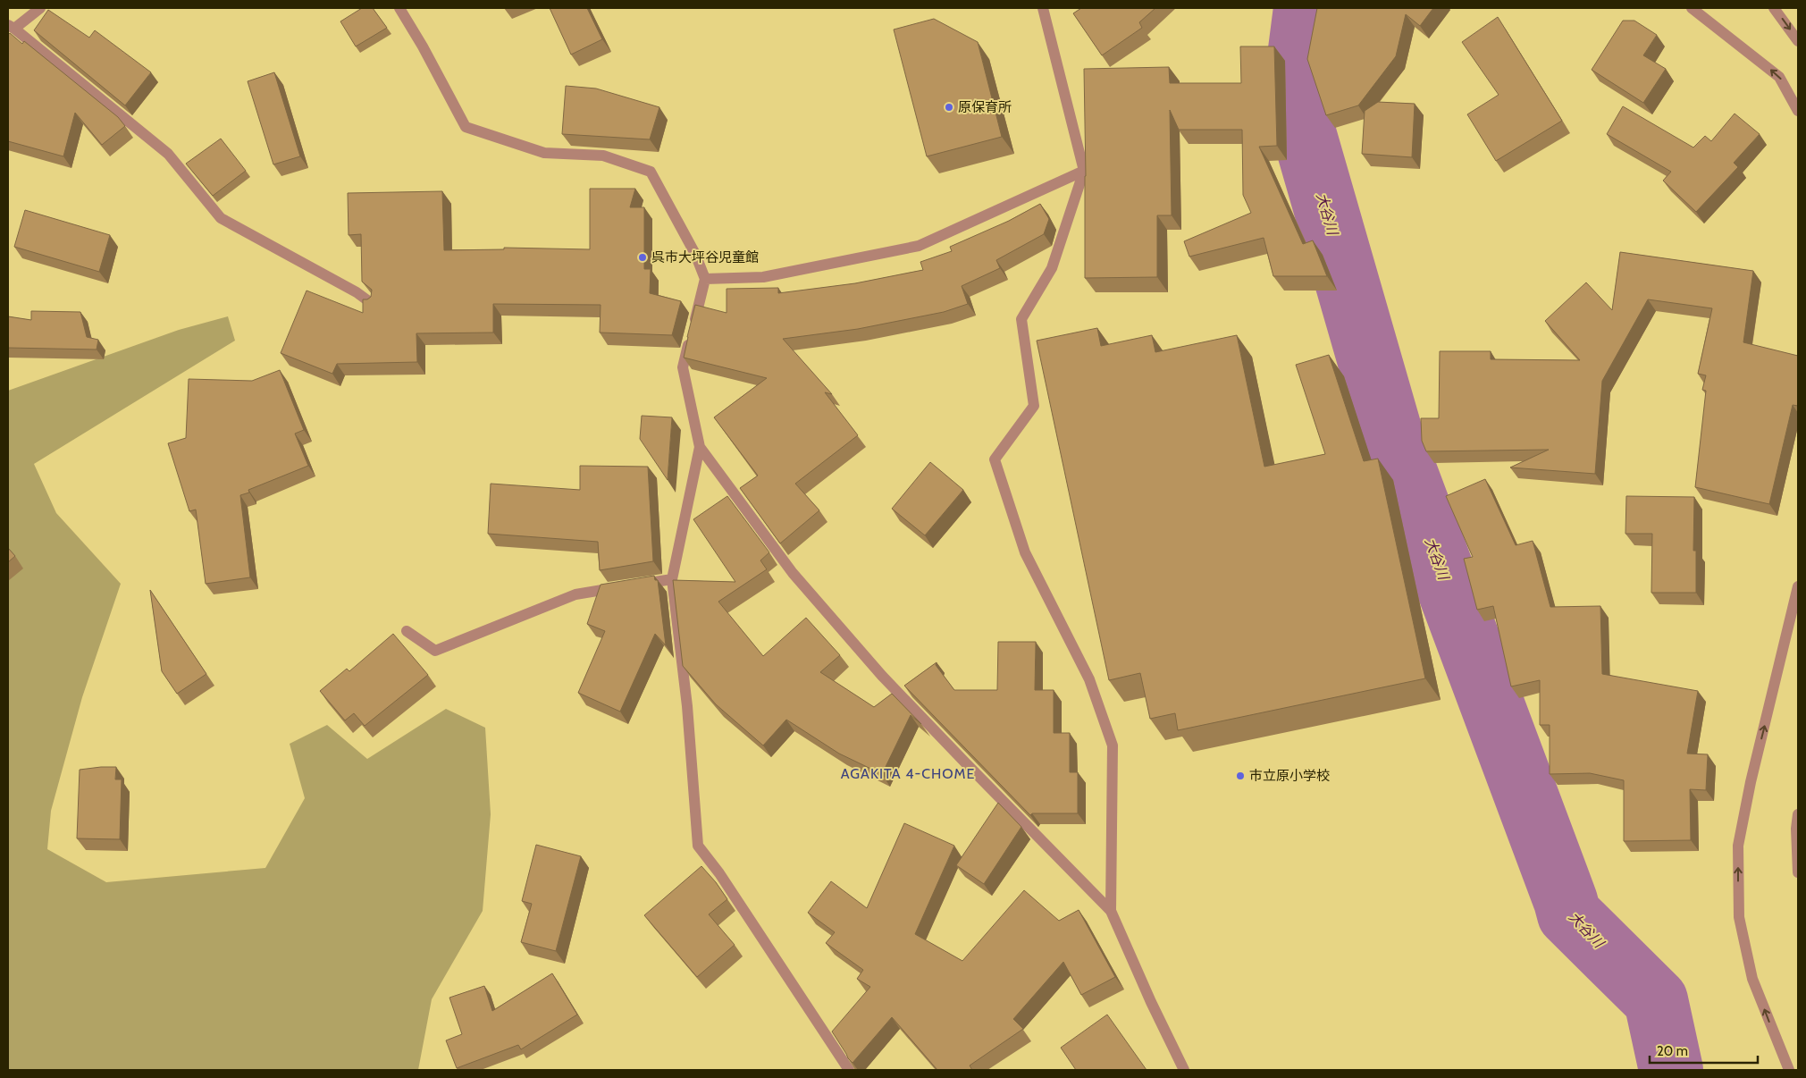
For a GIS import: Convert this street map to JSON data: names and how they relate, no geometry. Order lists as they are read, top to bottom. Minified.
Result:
{"districts":["AGAKITA 4-CHOME"],"water":["大谷川"],"places":["原保育所","呉市大坪谷児童館","市立原小学校"],"scale_bar":"20 m"}
